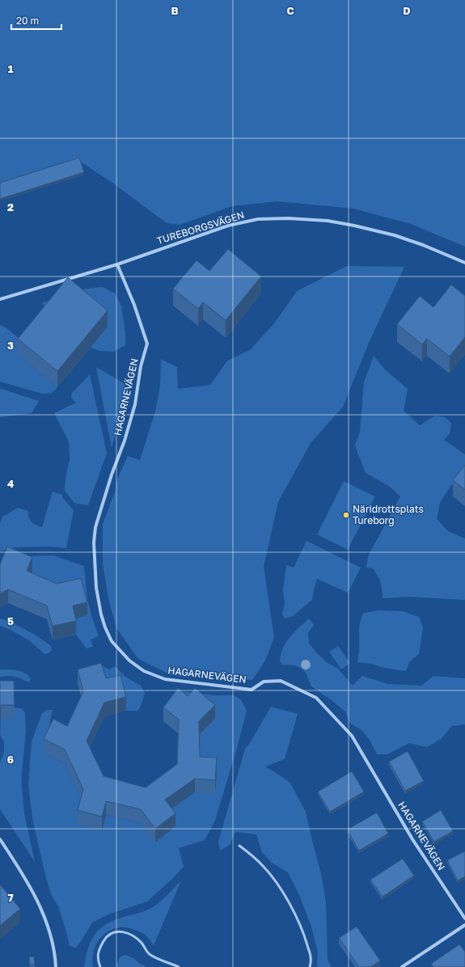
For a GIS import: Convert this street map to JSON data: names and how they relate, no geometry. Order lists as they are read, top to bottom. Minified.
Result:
{"streets":{"street":["TUREBORGSVÄGEN","HAGARNEVÄGEN"]},"crossings":[["TUREBORGSVÄGEN","HAGARNEVÄGEN"]],"places":["Näridrottsplats Tureborg"],"scale_bar":"20 m","grid":{"columns":["B","C","D"],"rows":["1","2","3","4","5","6","7"]}}
